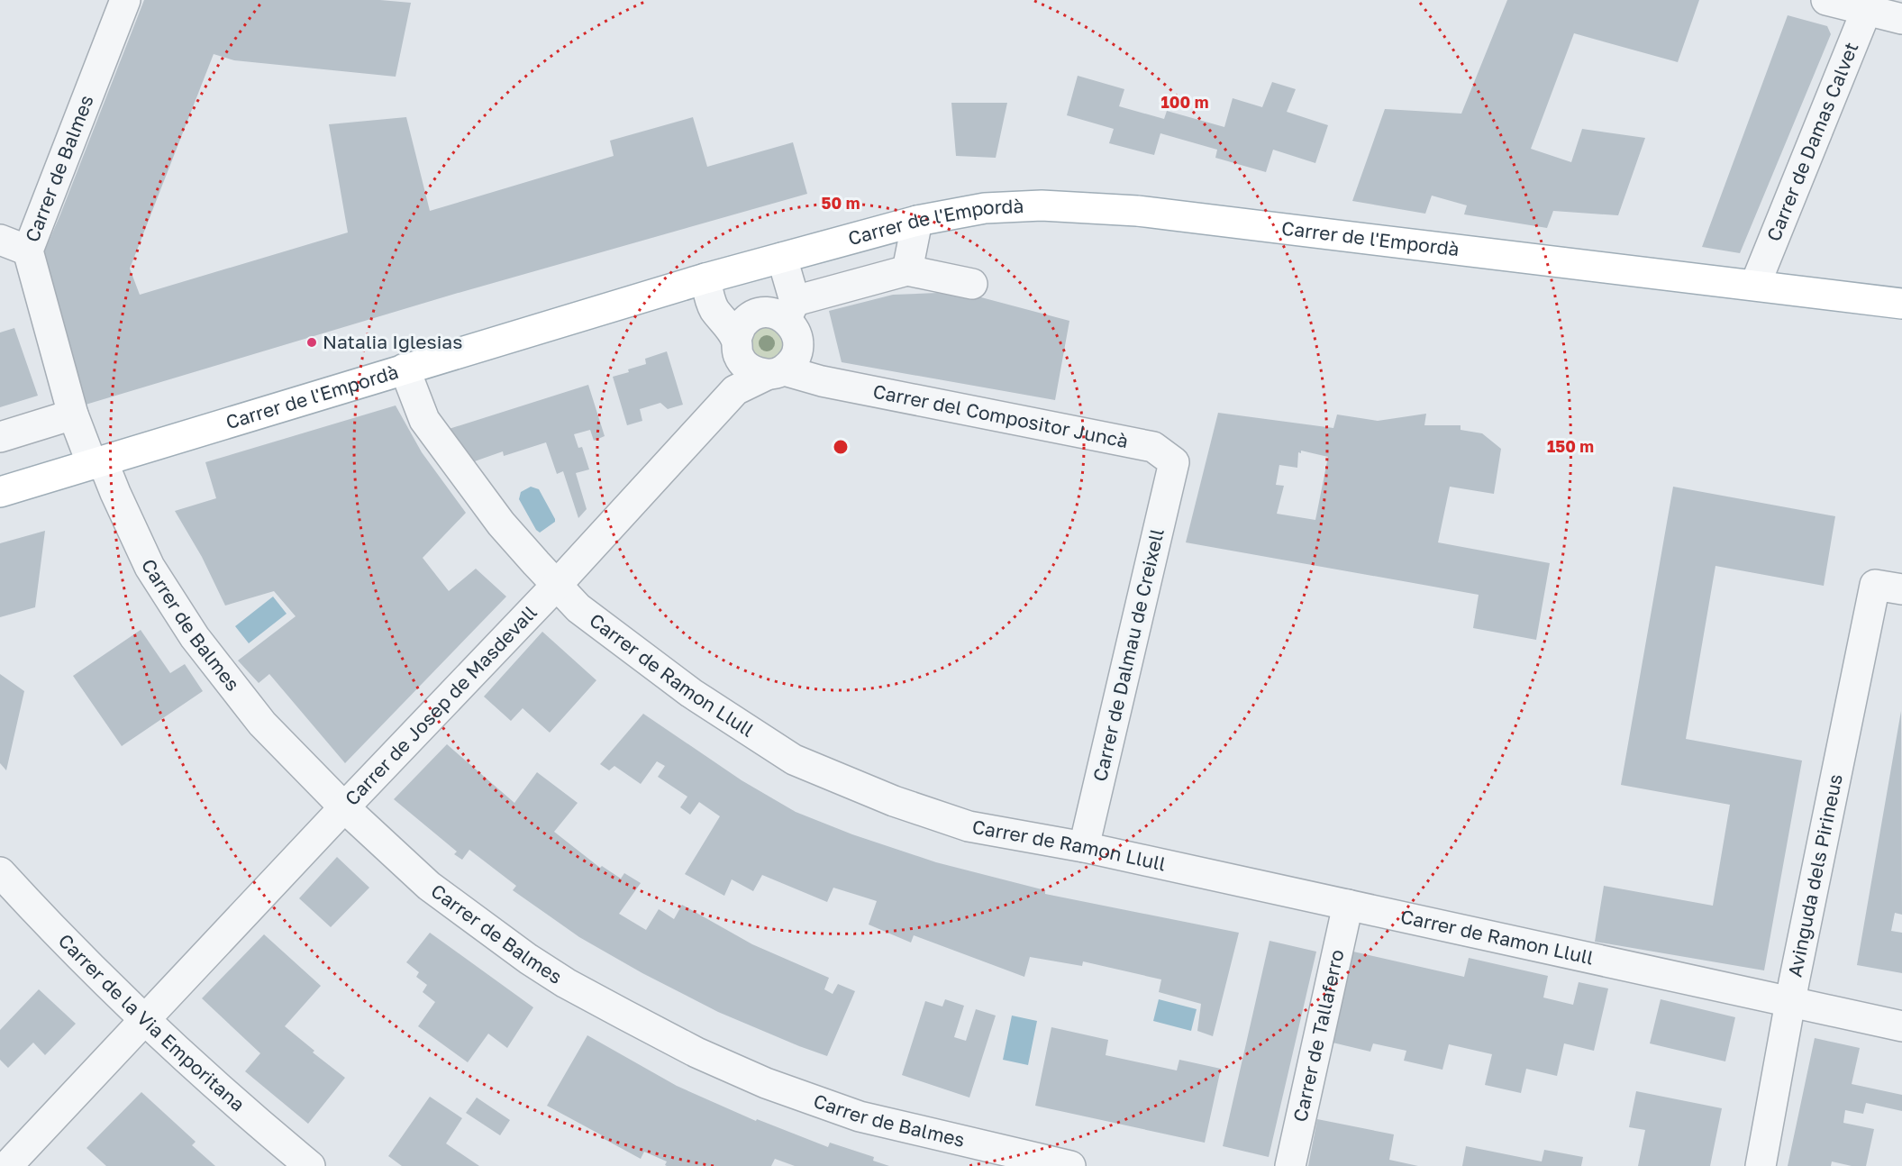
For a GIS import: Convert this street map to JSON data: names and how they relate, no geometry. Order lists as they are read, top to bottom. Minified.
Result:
{"streets":{"main road":["Carrer de l'Empordà"],"street":["Carrer de Damas Calvet","Carrer de Balmes","Carrer del Compositor Juncà","Carrer de Dalmau de Creixell","Carrer de Ramon Llull","Carrer de Josep de Masdevall","Avinguda dels Pirineus","Carrer de la Via Emporitana","Carrer de Tallaferro"]},"crossings":[["Carrer de Damas Calvet","Carrer de l'Empordà"],["Carrer de Balmes","Carrer de l'Empordà"],["Carrer de Balmes","Carrer de Josep de Masdevall"],["Carrer de l'Empordà","Carrer de Ramon Llull"],["Carrer del Compositor Juncà","Carrer de Dalmau de Creixell"],["Carrer de Dalmau de Creixell","Carrer de Ramon Llull"],["Carrer de Ramon Llull","Carrer de Josep de Masdevall"],["Carrer de Ramon Llull","Avinguda dels Pirineus"],["Carrer de Ramon Llull","Carrer de Tallaferro"],["Carrer de Josep de Masdevall","Carrer de la Via Emporitana"]],"places":["Natalia Iglesias"],"rings":["100 m","50 m","150 m"]}
